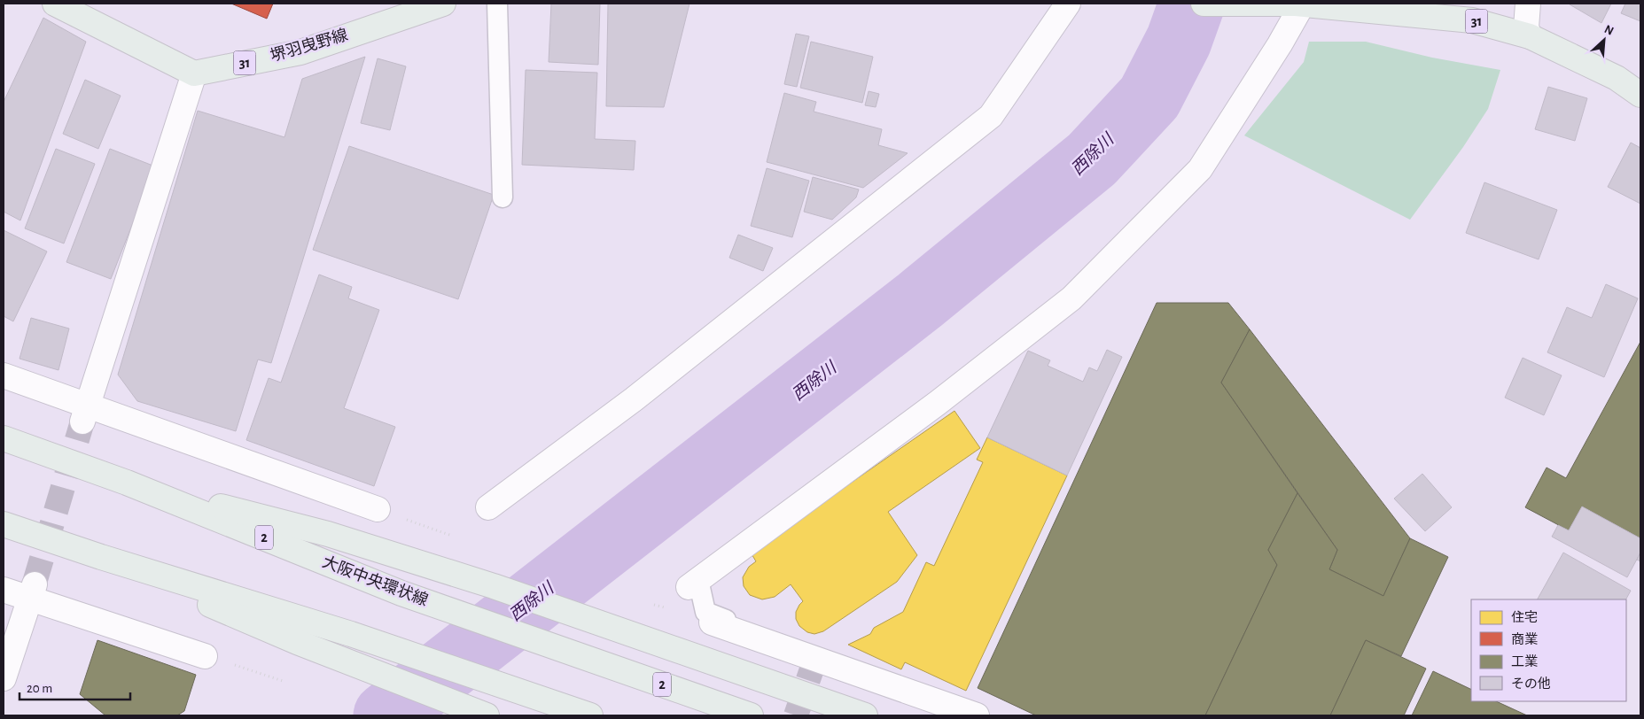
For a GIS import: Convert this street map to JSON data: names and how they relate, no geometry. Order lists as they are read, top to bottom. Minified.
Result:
{"streets":{"main road":["31","堺羽曳野線","2","大阪中央環状線"]},"water":["西除川"],"legend":["住宅","商業","工業","その他"],"scale_bar":"20 m","north":"top right"}
